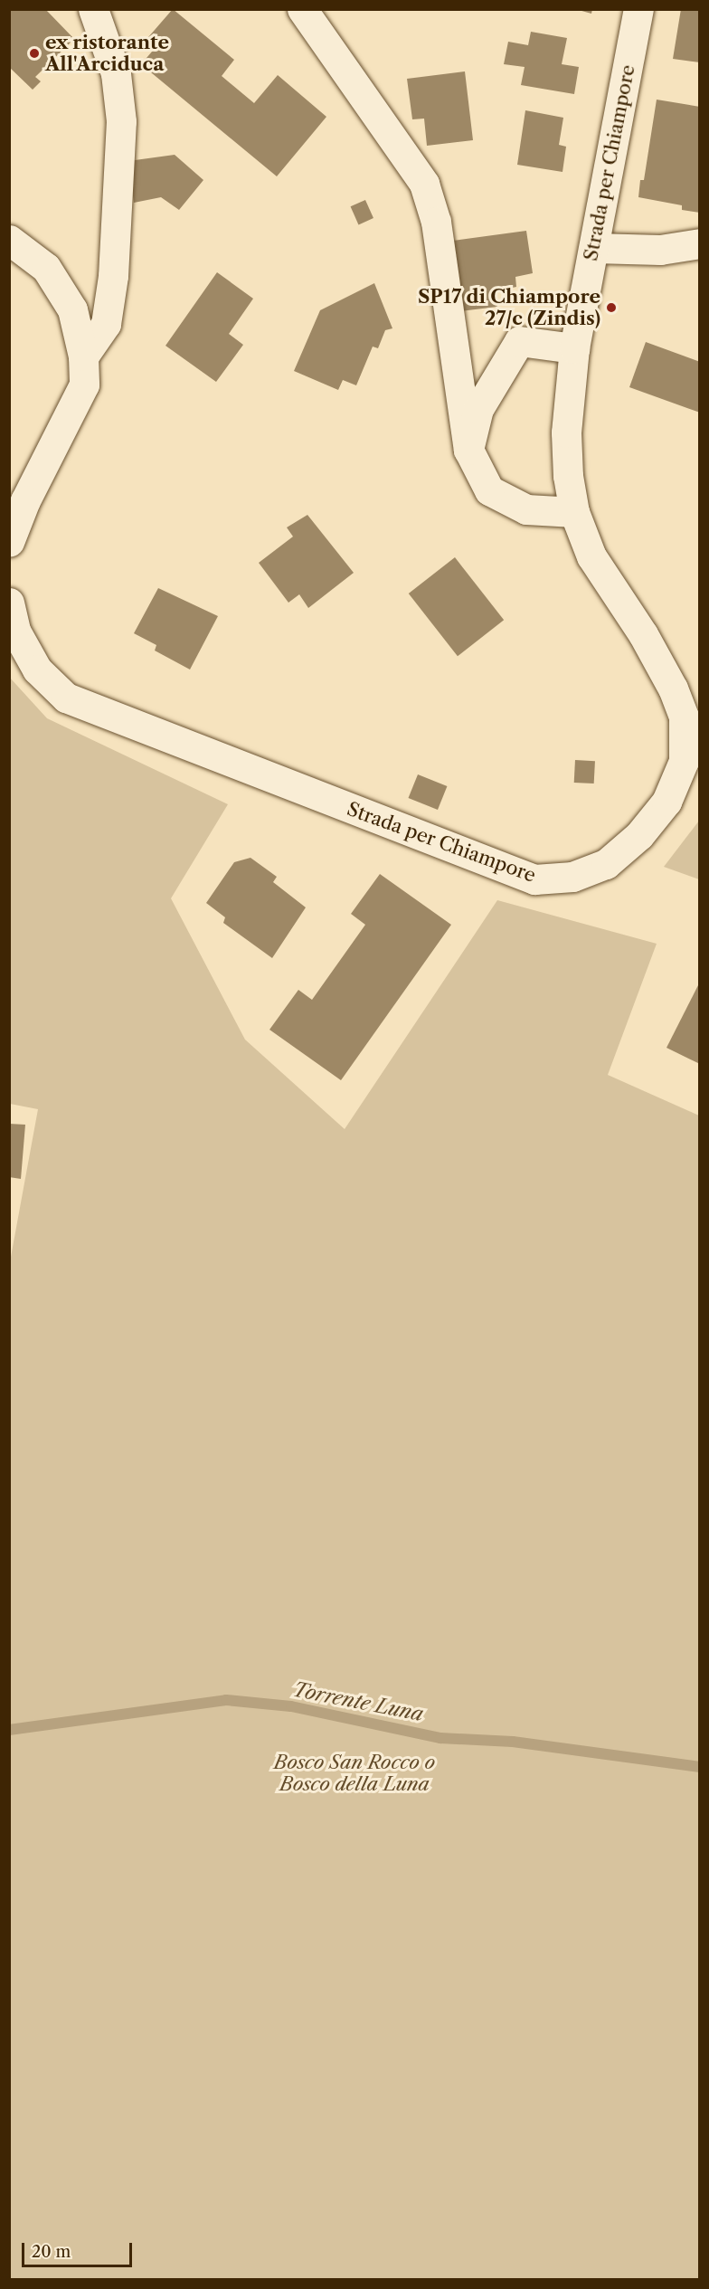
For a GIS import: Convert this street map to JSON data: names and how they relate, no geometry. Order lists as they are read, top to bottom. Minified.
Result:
{"streets":{"street":["Strada per Chiampore"]},"water":["Torrente Luna"],"parks":["Bosco San Rocco o Bosco della Luna"],"places":["ex ristorante All'Arciduca","SP17 di Chiampore 27/c (Zindis)"],"scale_bar":"20 m"}
